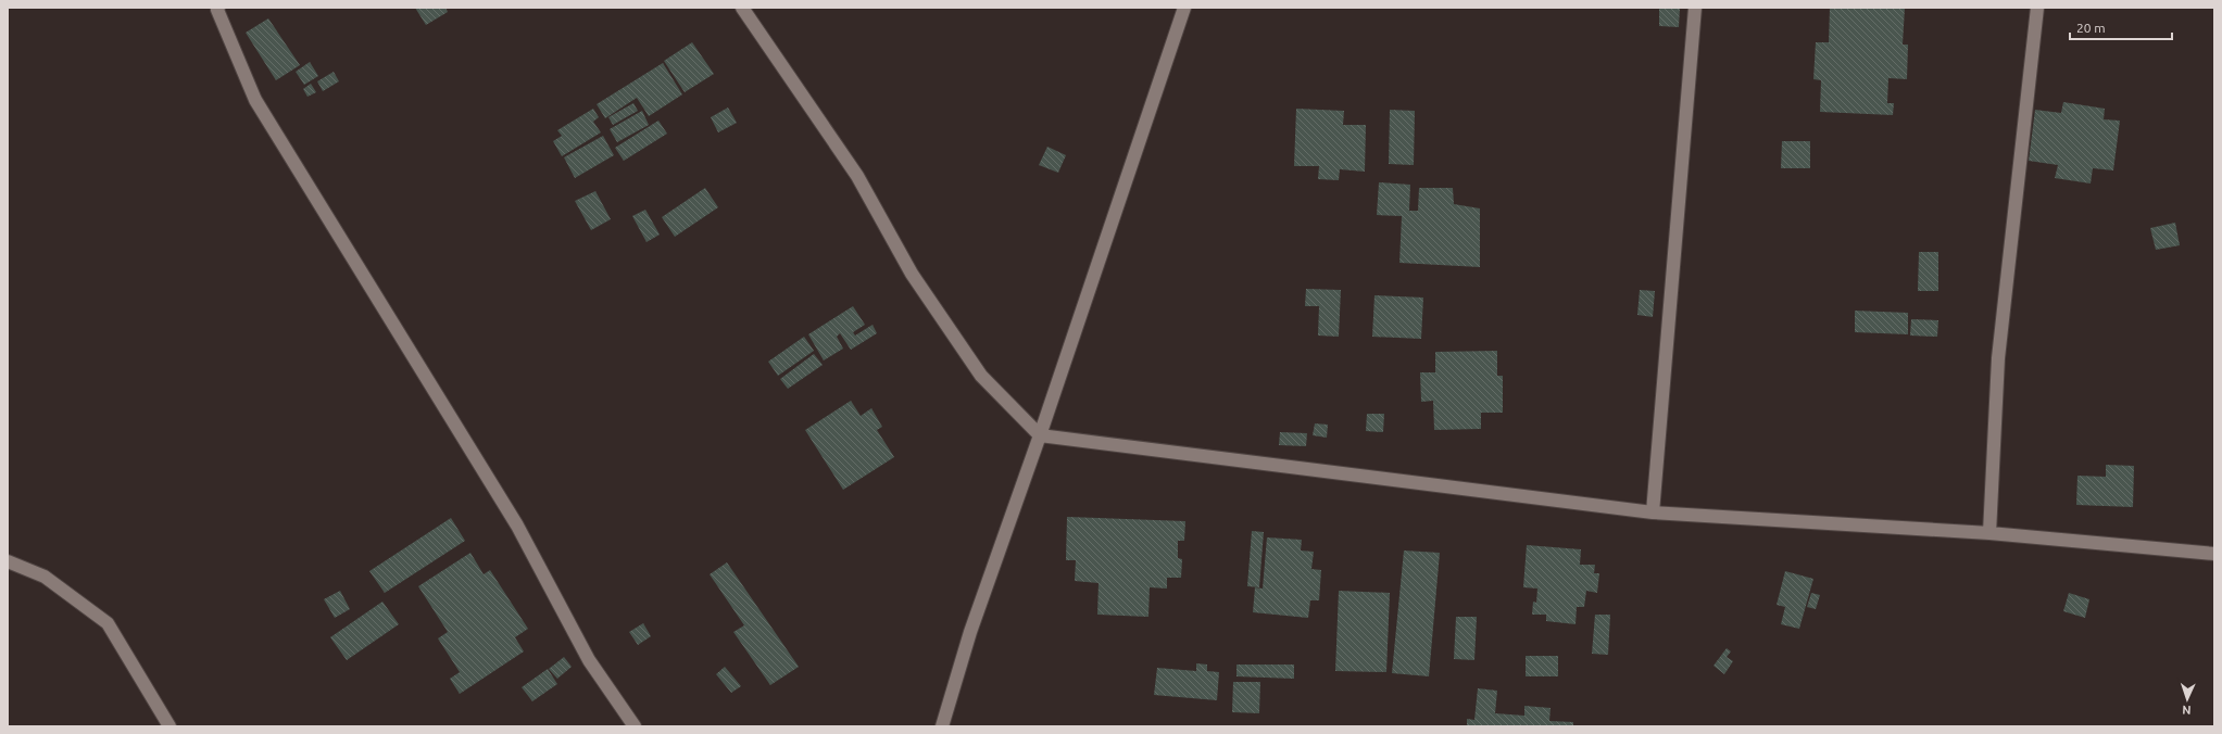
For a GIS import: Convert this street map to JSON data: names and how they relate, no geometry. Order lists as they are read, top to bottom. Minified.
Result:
{"scale_bar":"20 m","north":"bottom"}
